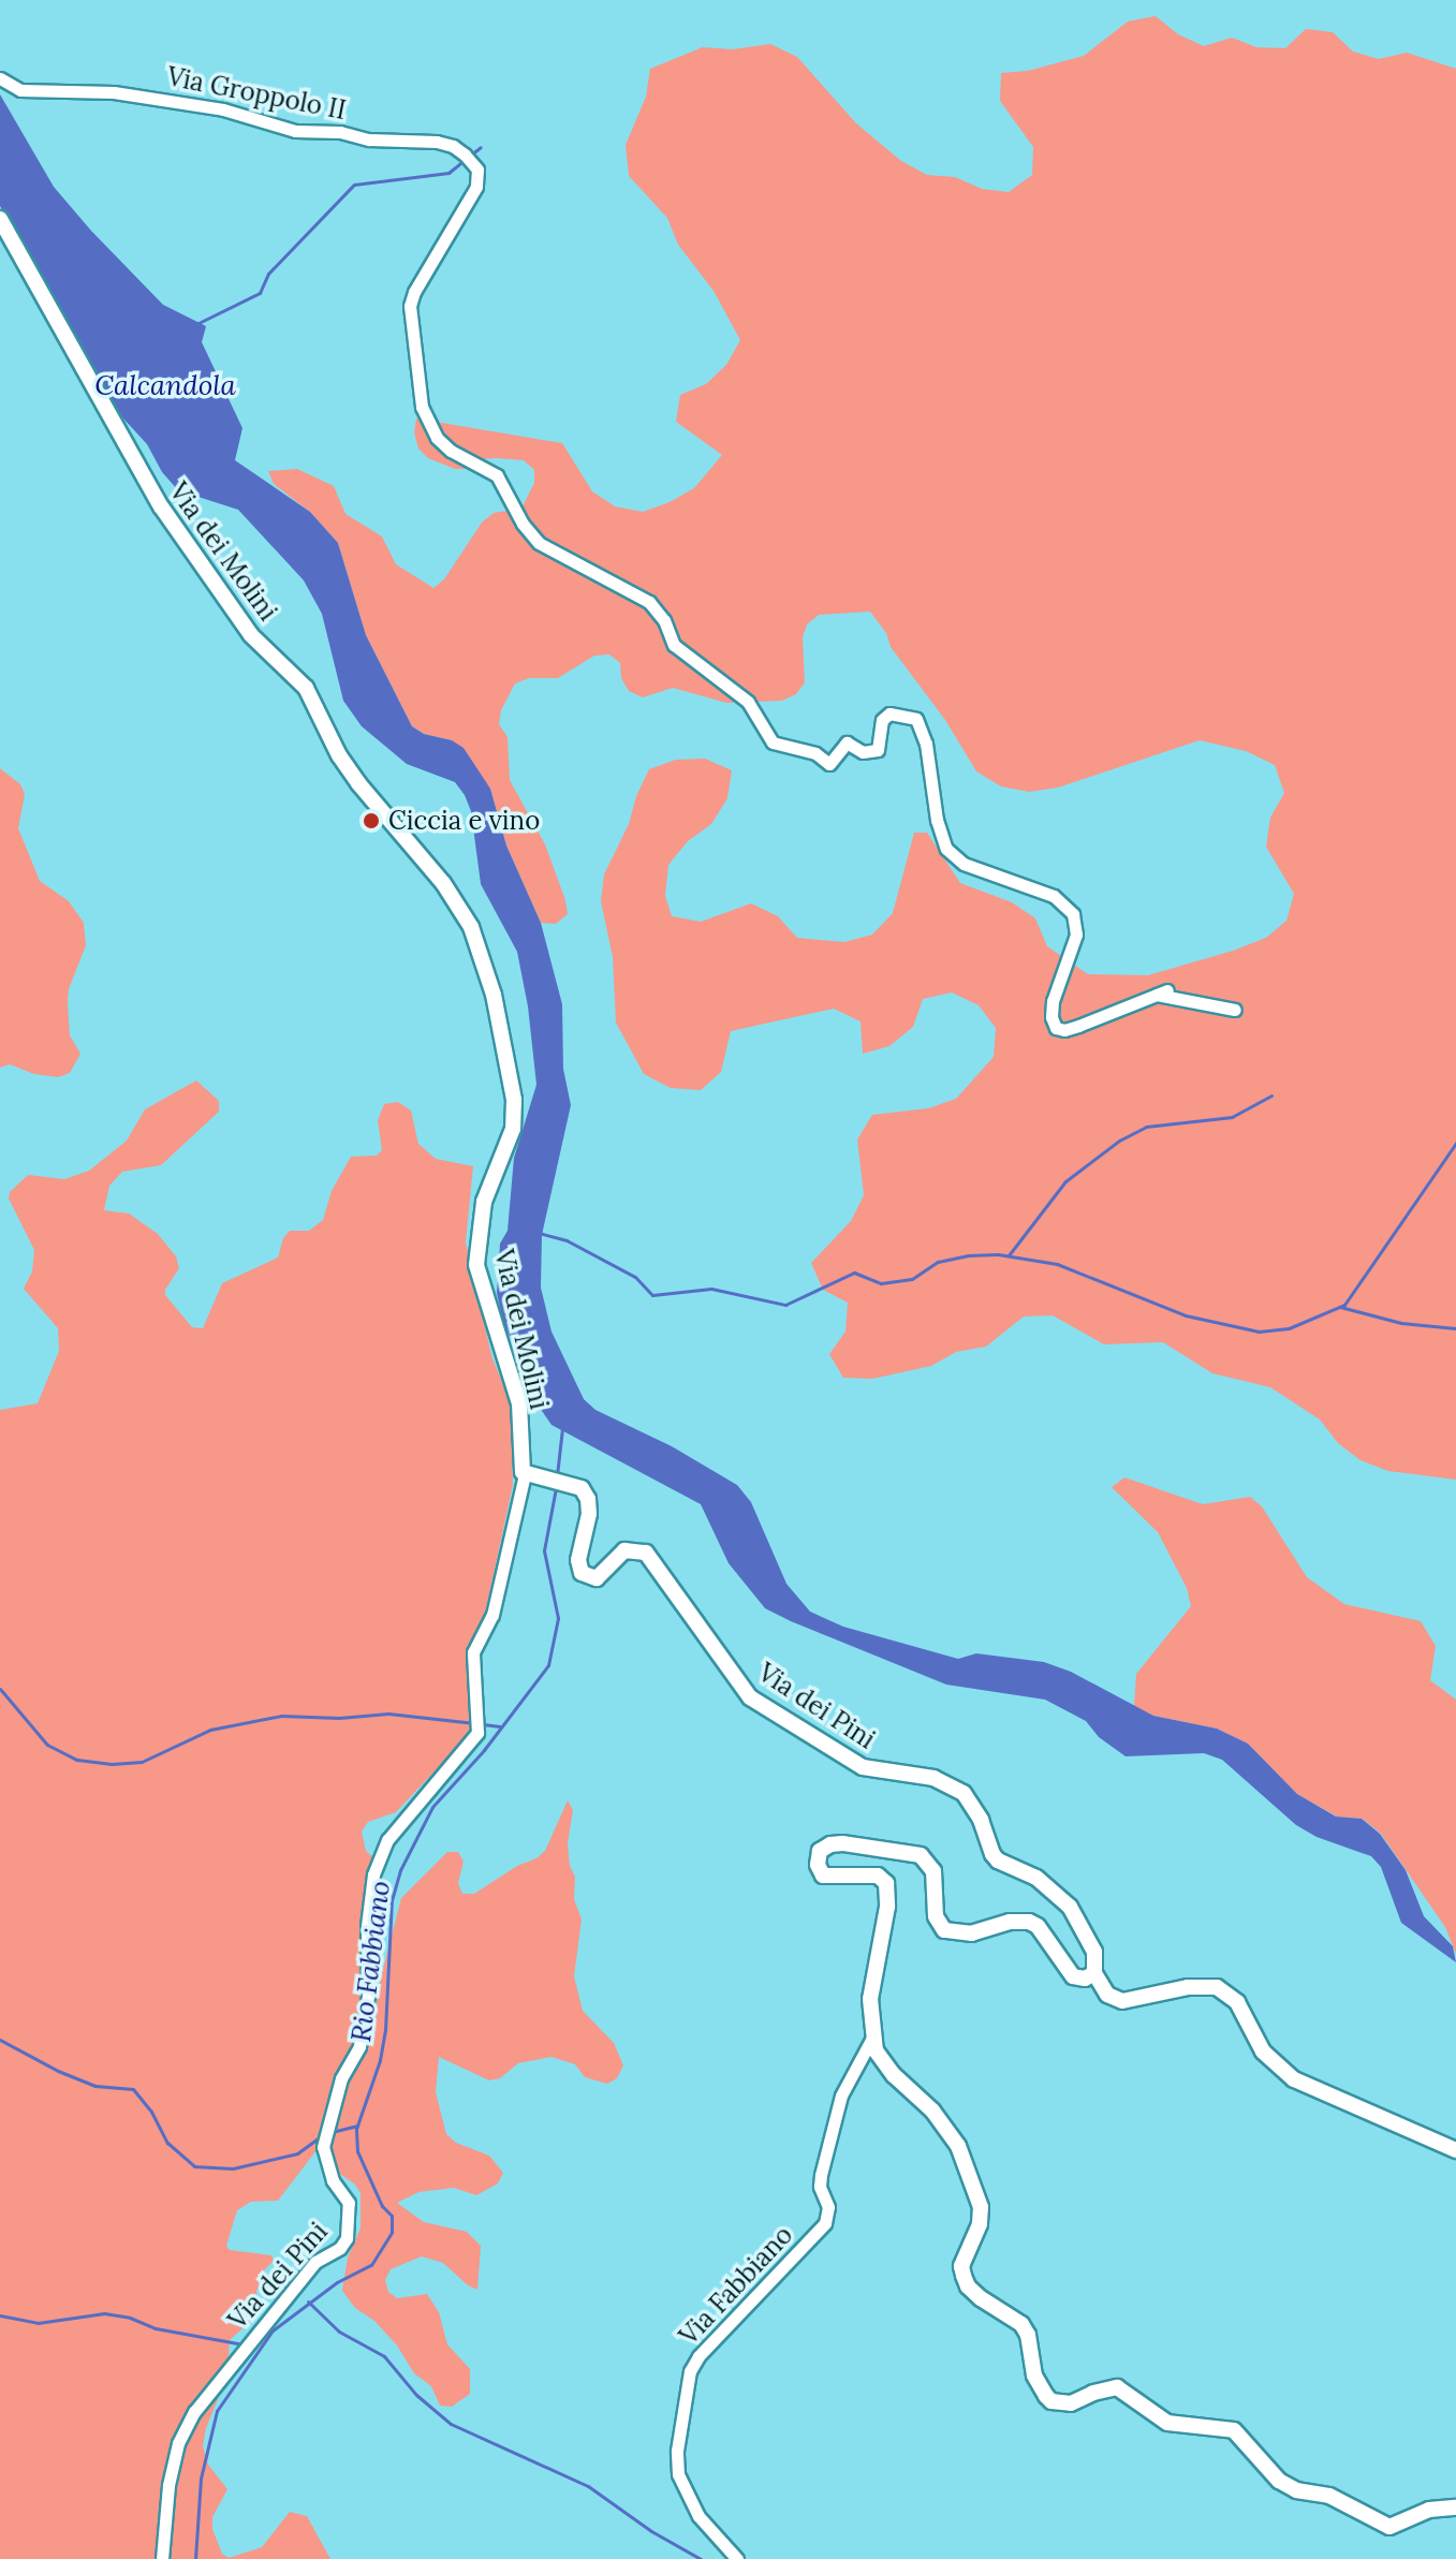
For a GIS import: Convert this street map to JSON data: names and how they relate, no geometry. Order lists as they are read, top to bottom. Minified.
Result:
{"streets":{"street":["Via Groppolo II","Via dei Molini","Via dei Pini","Via Fabbiano"]},"crossings":[["Via dei Molini","Via dei Pini"]],"water":["Calcandola","Rio Fabbiano"],"places":["Ciccia e vino"]}
